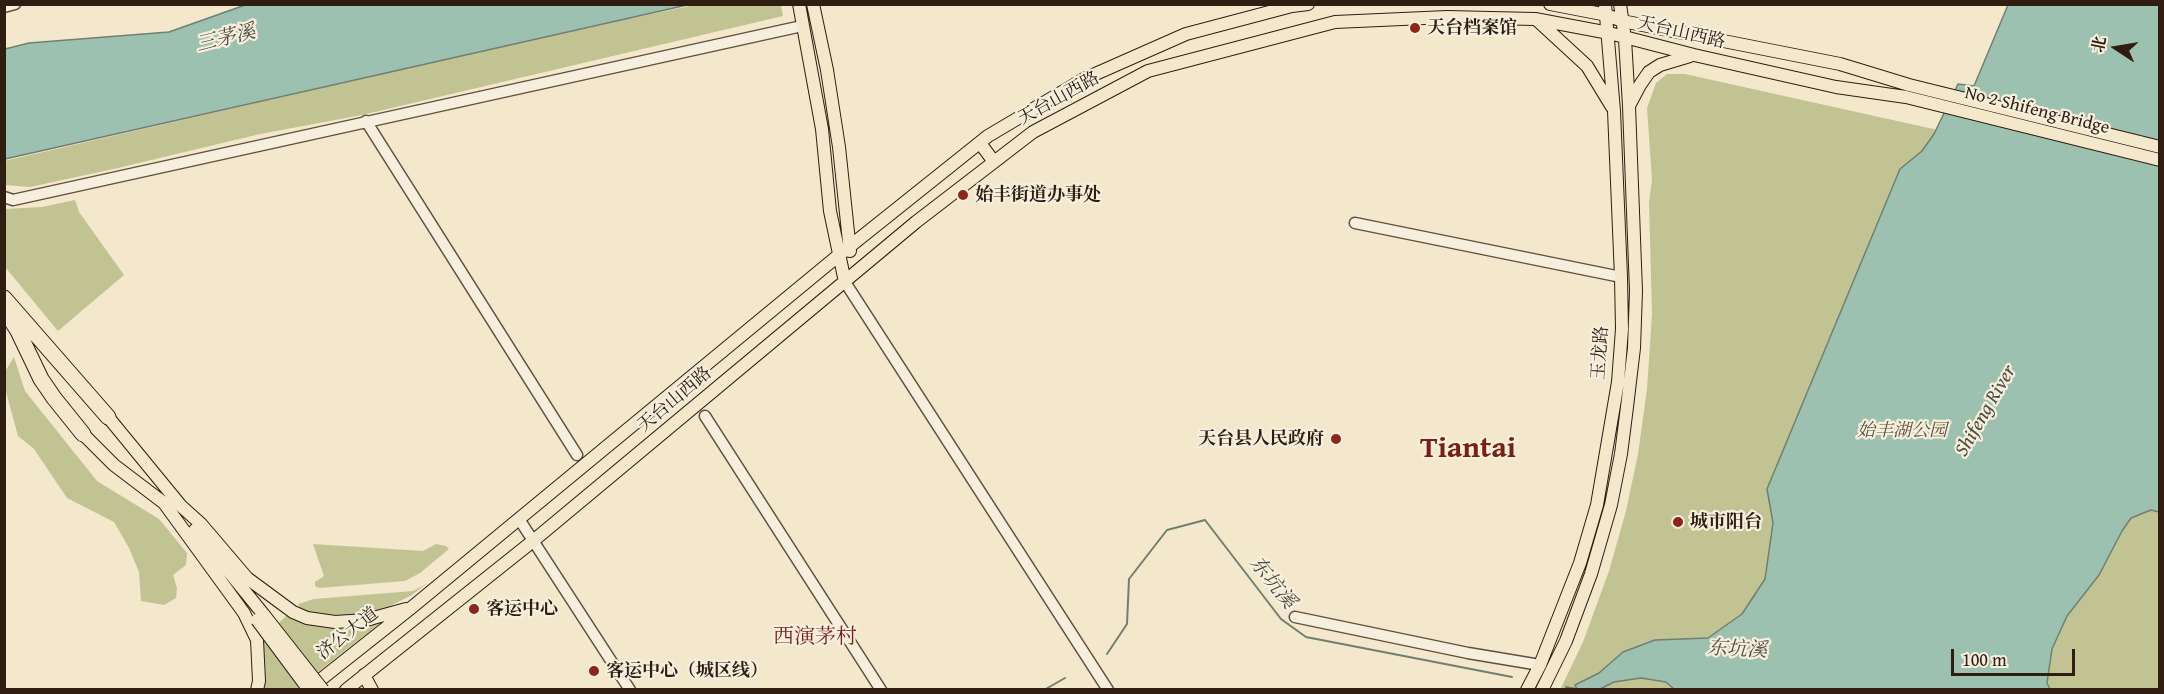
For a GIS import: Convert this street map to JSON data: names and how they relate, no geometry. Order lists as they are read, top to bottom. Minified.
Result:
{"streets":{"main road":["天台山西路","No 2 Shifeng Bridge","玉龙路","济公大道"]},"crossings":[["天台山西路","No 2 Shifeng Bridge"],["天台山西路","玉龙路"],["天台山西路","济公大道"]],"districts":["Tiantai","西演茅村"],"water":["三茅溪","Shifeng River","东坑溪"],"parks":["始丰湖公园"],"places":["天台档案馆","始丰街道办事处","天台县人民政府","城市阳台","客运中心","客运中心（城区线）"],"scale_bar":"100 m","north":"left"}
